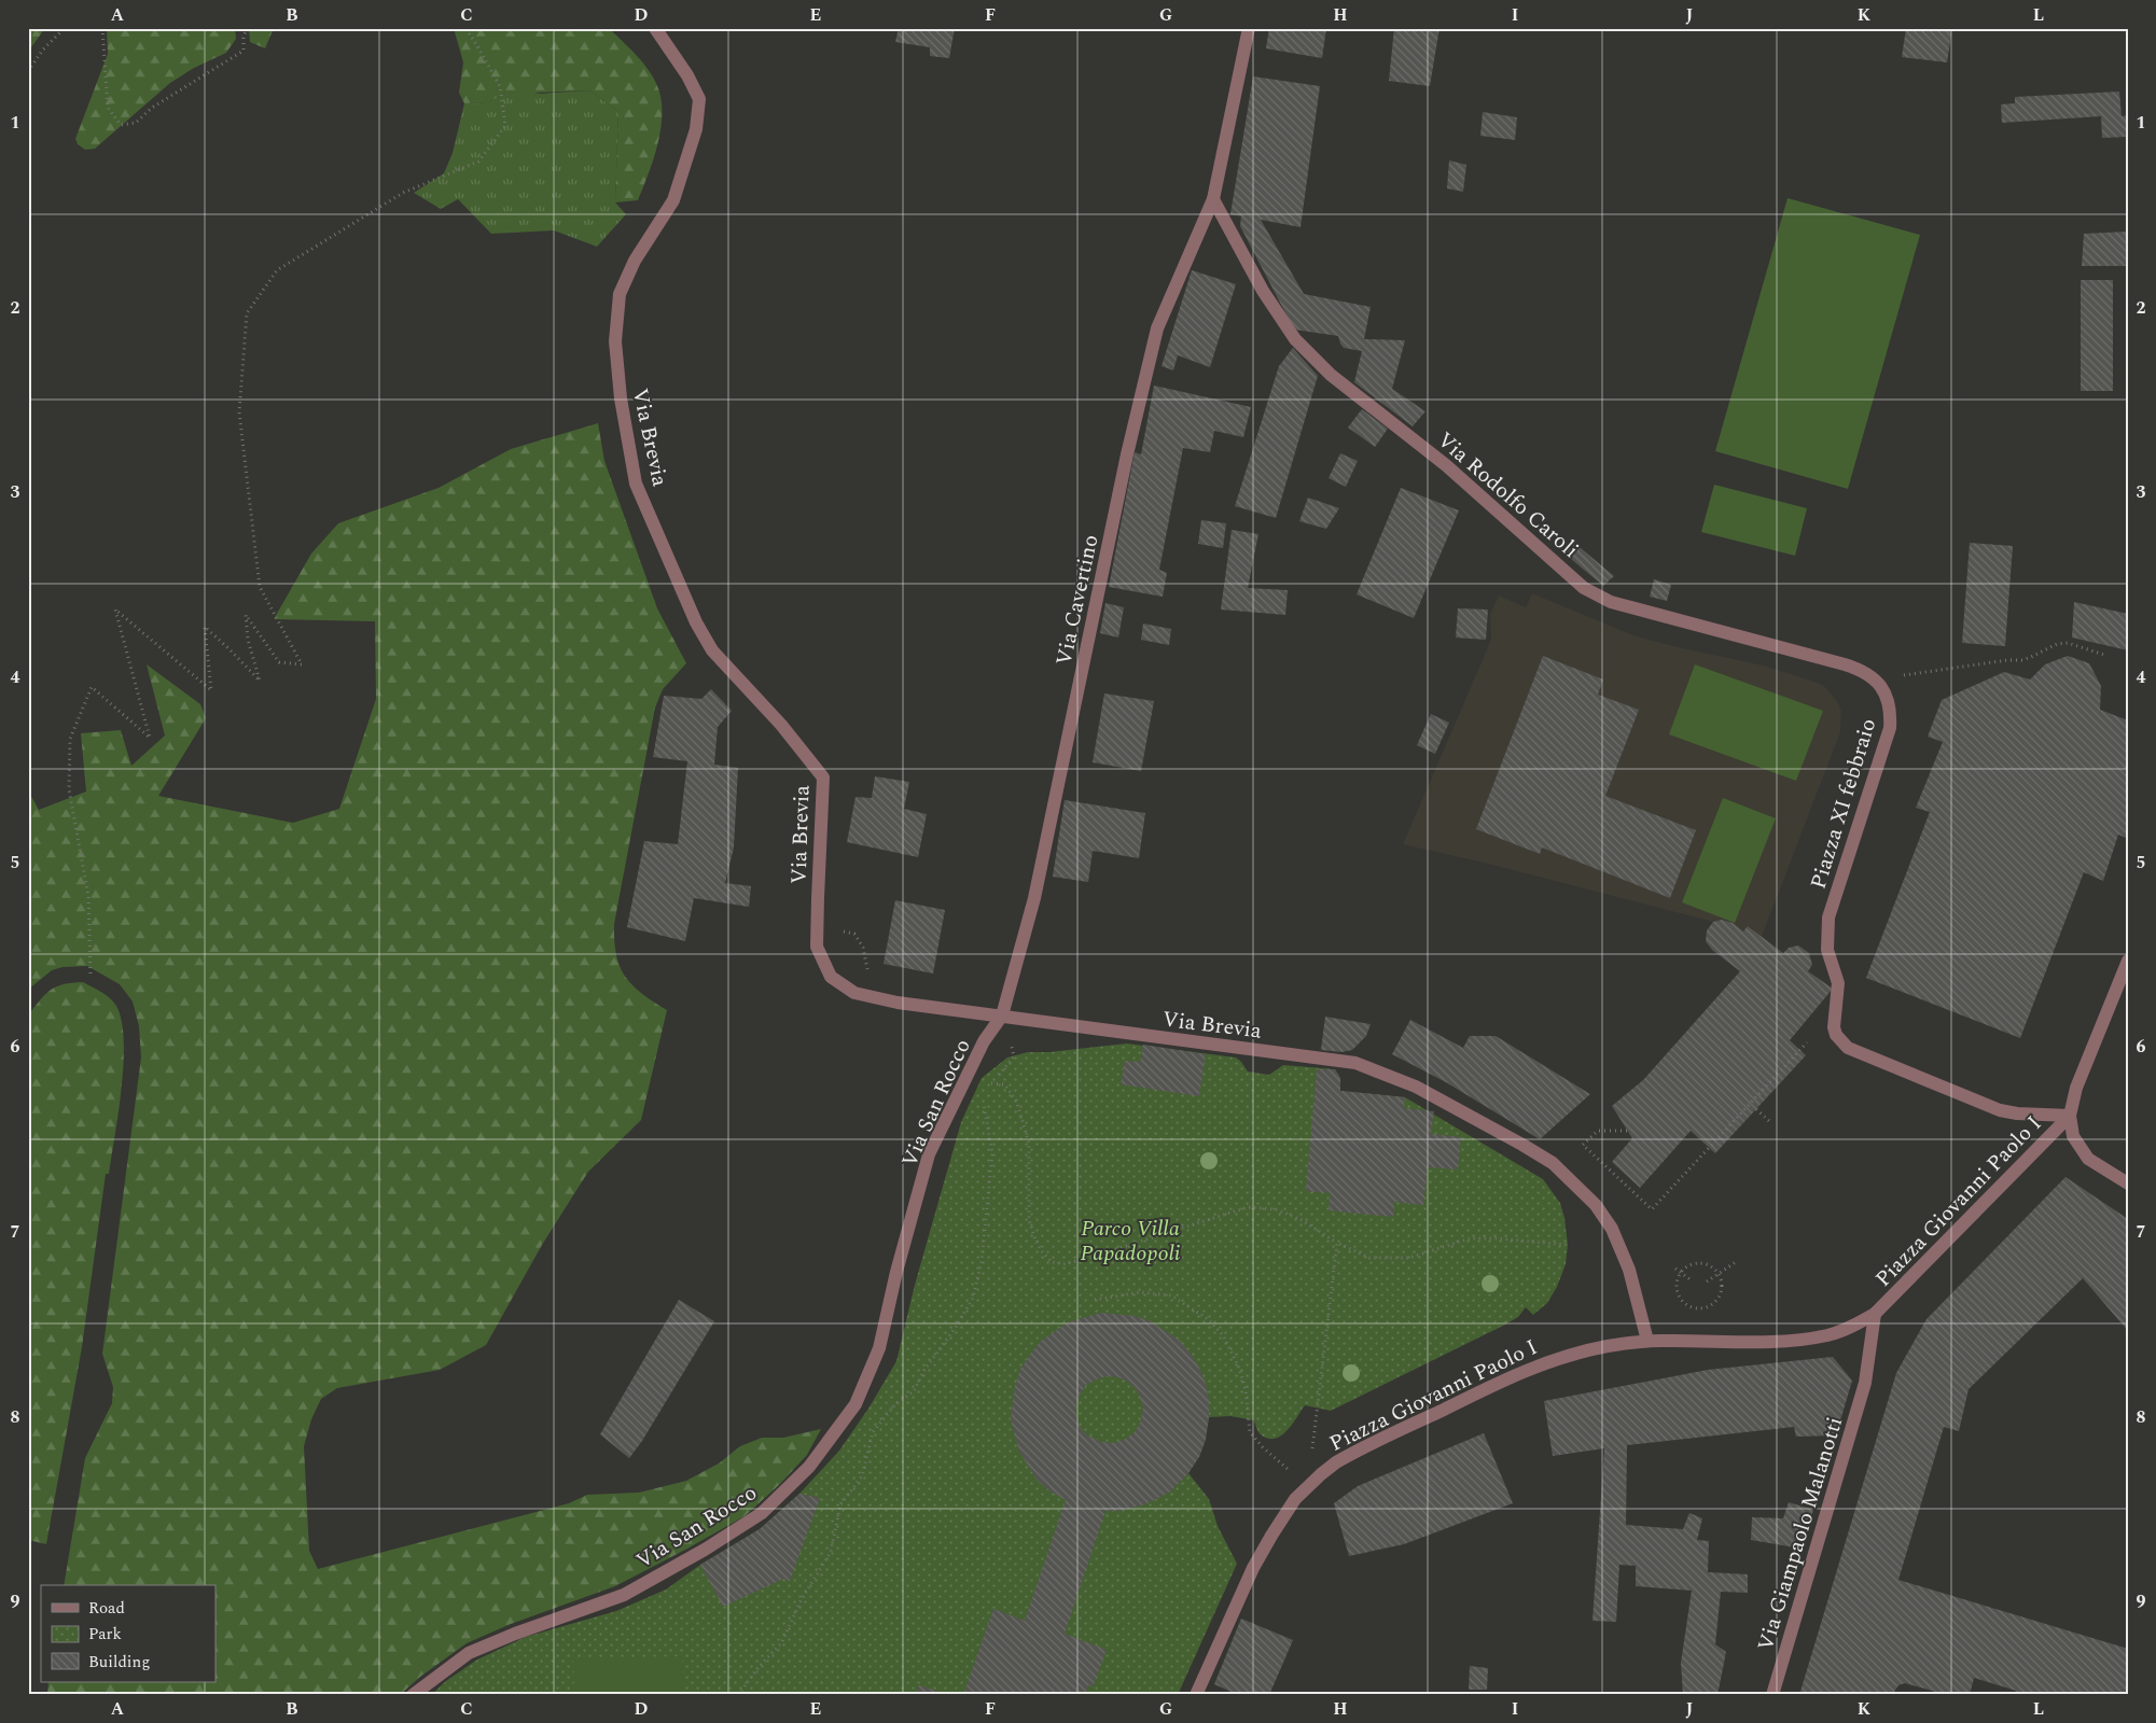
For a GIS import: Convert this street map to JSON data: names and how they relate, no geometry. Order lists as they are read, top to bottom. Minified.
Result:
{"streets":{"street":["Via Brevia","Via Rodolfo Caroli","Via Cavertino","Piazza XI febbraio","Via San Rocco","Piazza Giovanni Paolo I","Via Giampaolo Malanotti"]},"crossings":[["Via Brevia","Via Cavertino"],["Via Brevia","Via San Rocco"],["Via Brevia","Piazza Giovanni Paolo I"],["Via Rodolfo Caroli","Via Cavertino"],["Via Rodolfo Caroli","Piazza XI febbraio"],["Via Cavertino","Via San Rocco"],["Piazza XI febbraio","Piazza Giovanni Paolo I"],["Piazza Giovanni Paolo I","Via Giampaolo Malanotti"]],"parks":["Parco Villa Papadopoli"],"legend":["Road","Park","Building"],"grid":{"columns":["A","B","C","D","E","F","G","H","I","J","K","L"],"rows":["1","2","3","4","5","6","7","8","9"]}}
